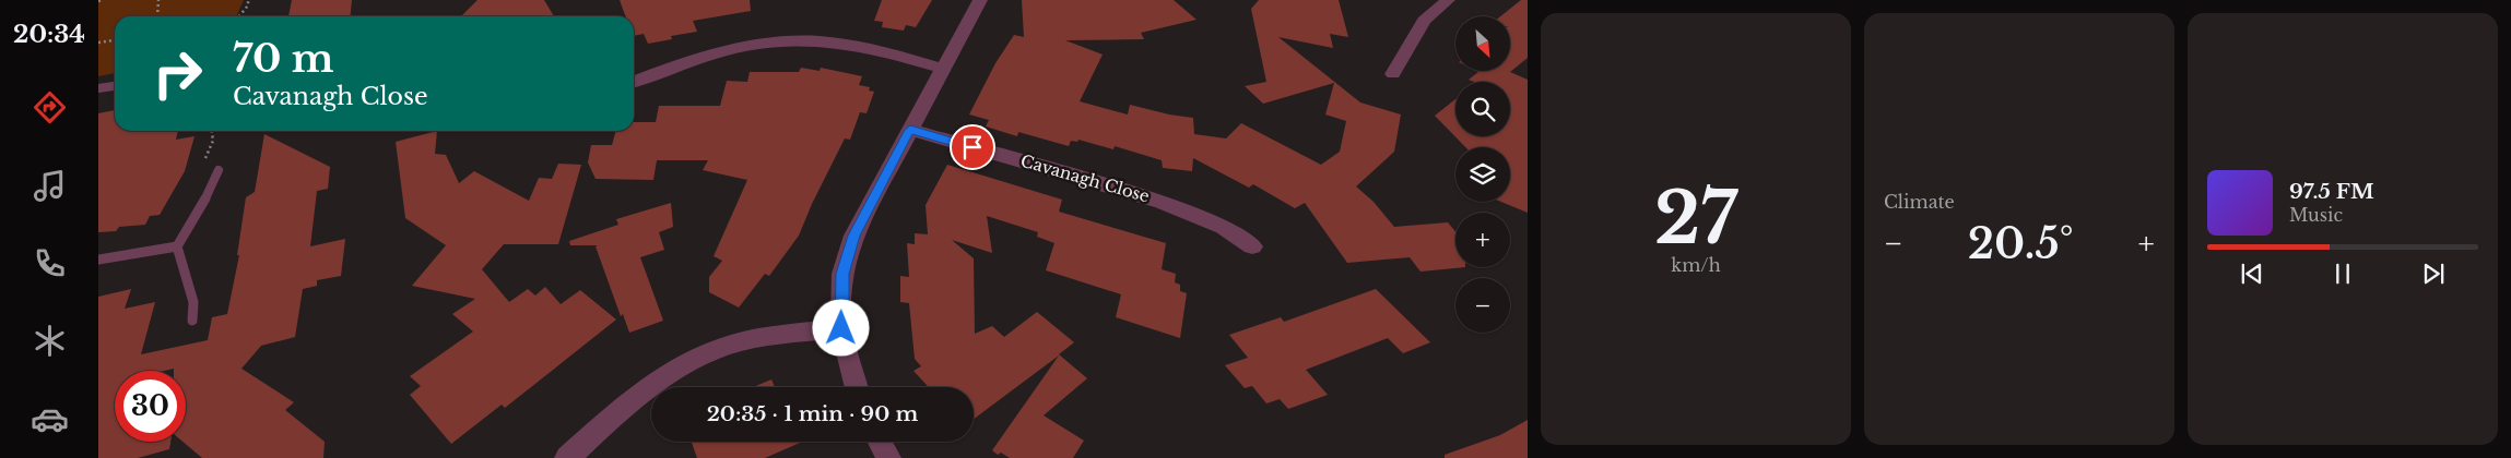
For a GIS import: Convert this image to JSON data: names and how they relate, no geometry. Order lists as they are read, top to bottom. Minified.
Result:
{"streets":{"street":["Cavanagh Close"]},"north":"bottom right","page":{"tabs":"20:34","tile":[["27","km/h"],"Climate"],"map_buttons":["+","−"],"turn":["70 m","Cavanagh Close"],"song":["97.5 FM","Music"],"heat":["−","20.5°","+"],"limit":"30","trip":"20:35 · 1 min · 90 m"}}
